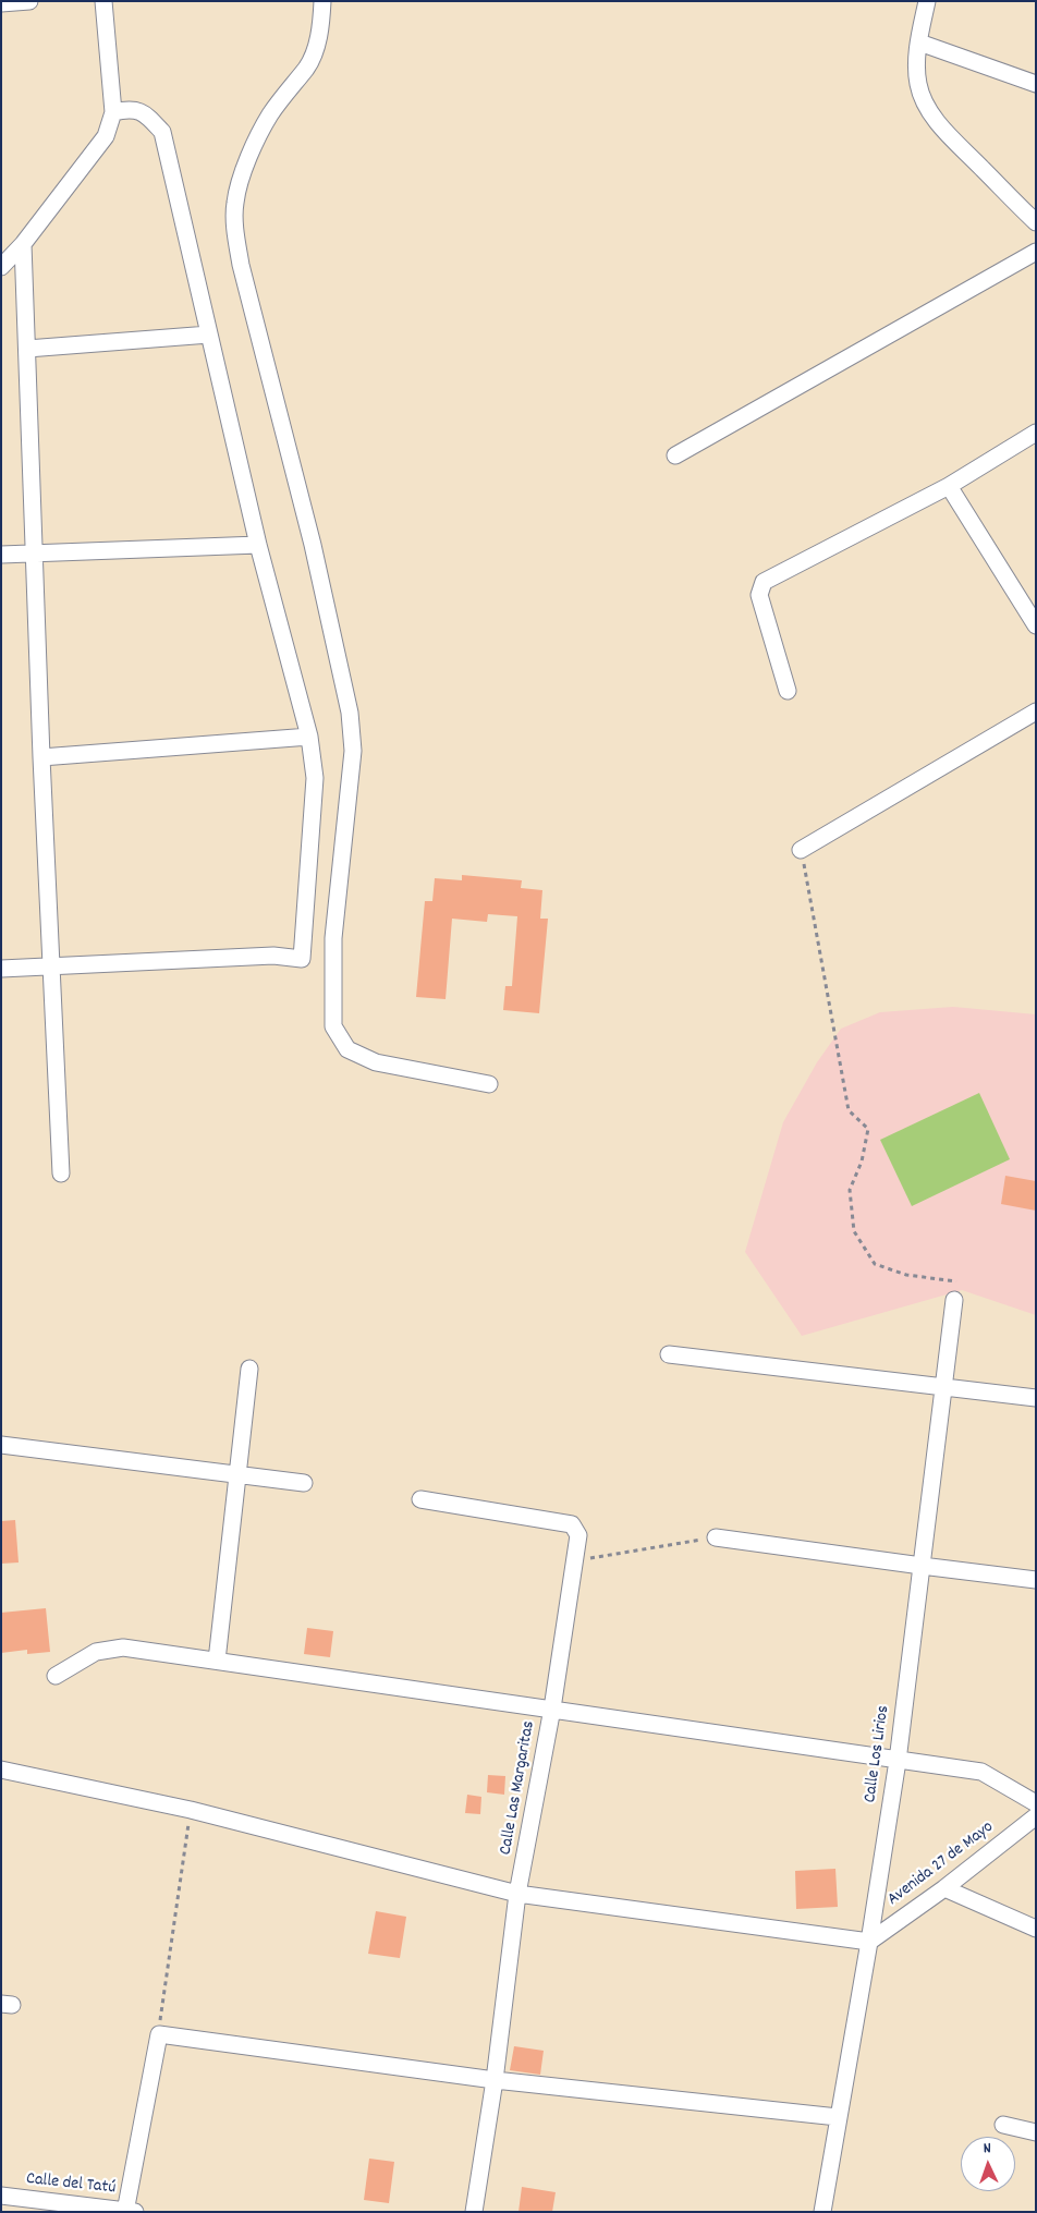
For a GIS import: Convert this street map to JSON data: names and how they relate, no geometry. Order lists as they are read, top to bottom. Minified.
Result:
{"streets":{"street":["Calle Los Lirios","Calle Las Margaritas","Avenida 27 de Mayo","Calle del Tatú"]},"crossings":[["Calle Los Lirios","Avenida 27 de Mayo"]],"north":"top"}
